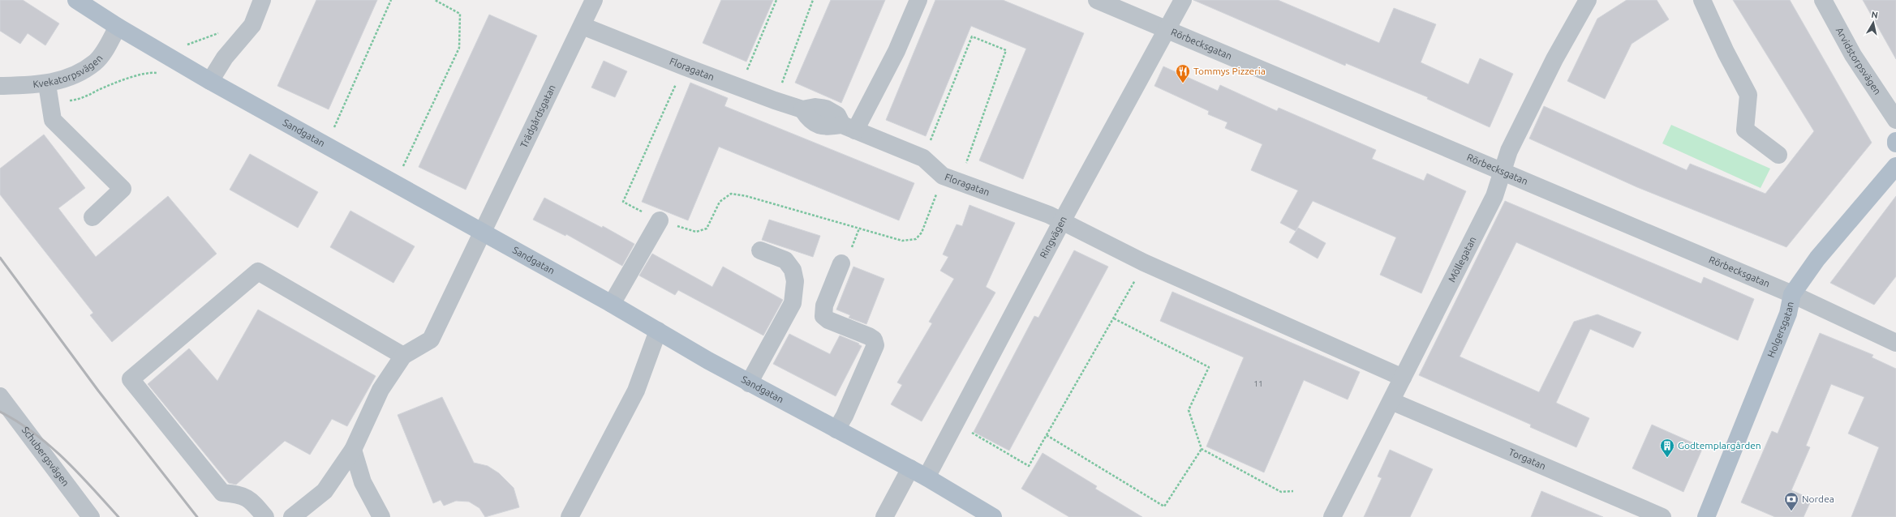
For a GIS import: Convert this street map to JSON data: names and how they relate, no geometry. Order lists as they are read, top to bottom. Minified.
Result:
{"streets":{"main road":["Sandgatan","Holgersgatan"],"street":["Rörbecksgatan","Arvidstorpsvägen","Kvekatorpsvägen","Floragatan","Trädgårdsgatan","Ringvägen","Möllegatan","Schubergsvägen","Torgatan"]},"crossings":[["Rörbecksgatan","Ringvägen"],["Rörbecksgatan","Möllegatan"],["Rörbecksgatan","Holgersgatan"],["Kvekatorpsvägen","Sandgatan"],["Floragatan","Trädgårdsgatan"],["Floragatan","Ringvägen"],["Floragatan","Möllegatan"],["Trädgårdsgatan","Sandgatan"],["Sandgatan","Ringvägen"],["Möllegatan","Torgatan"]],"places":{"restaurant":["Tommys Pizzeria"],"building":["Godtemplargården"],"bank":["Nordea"]},"house_numbers":["11"],"north":"top"}
